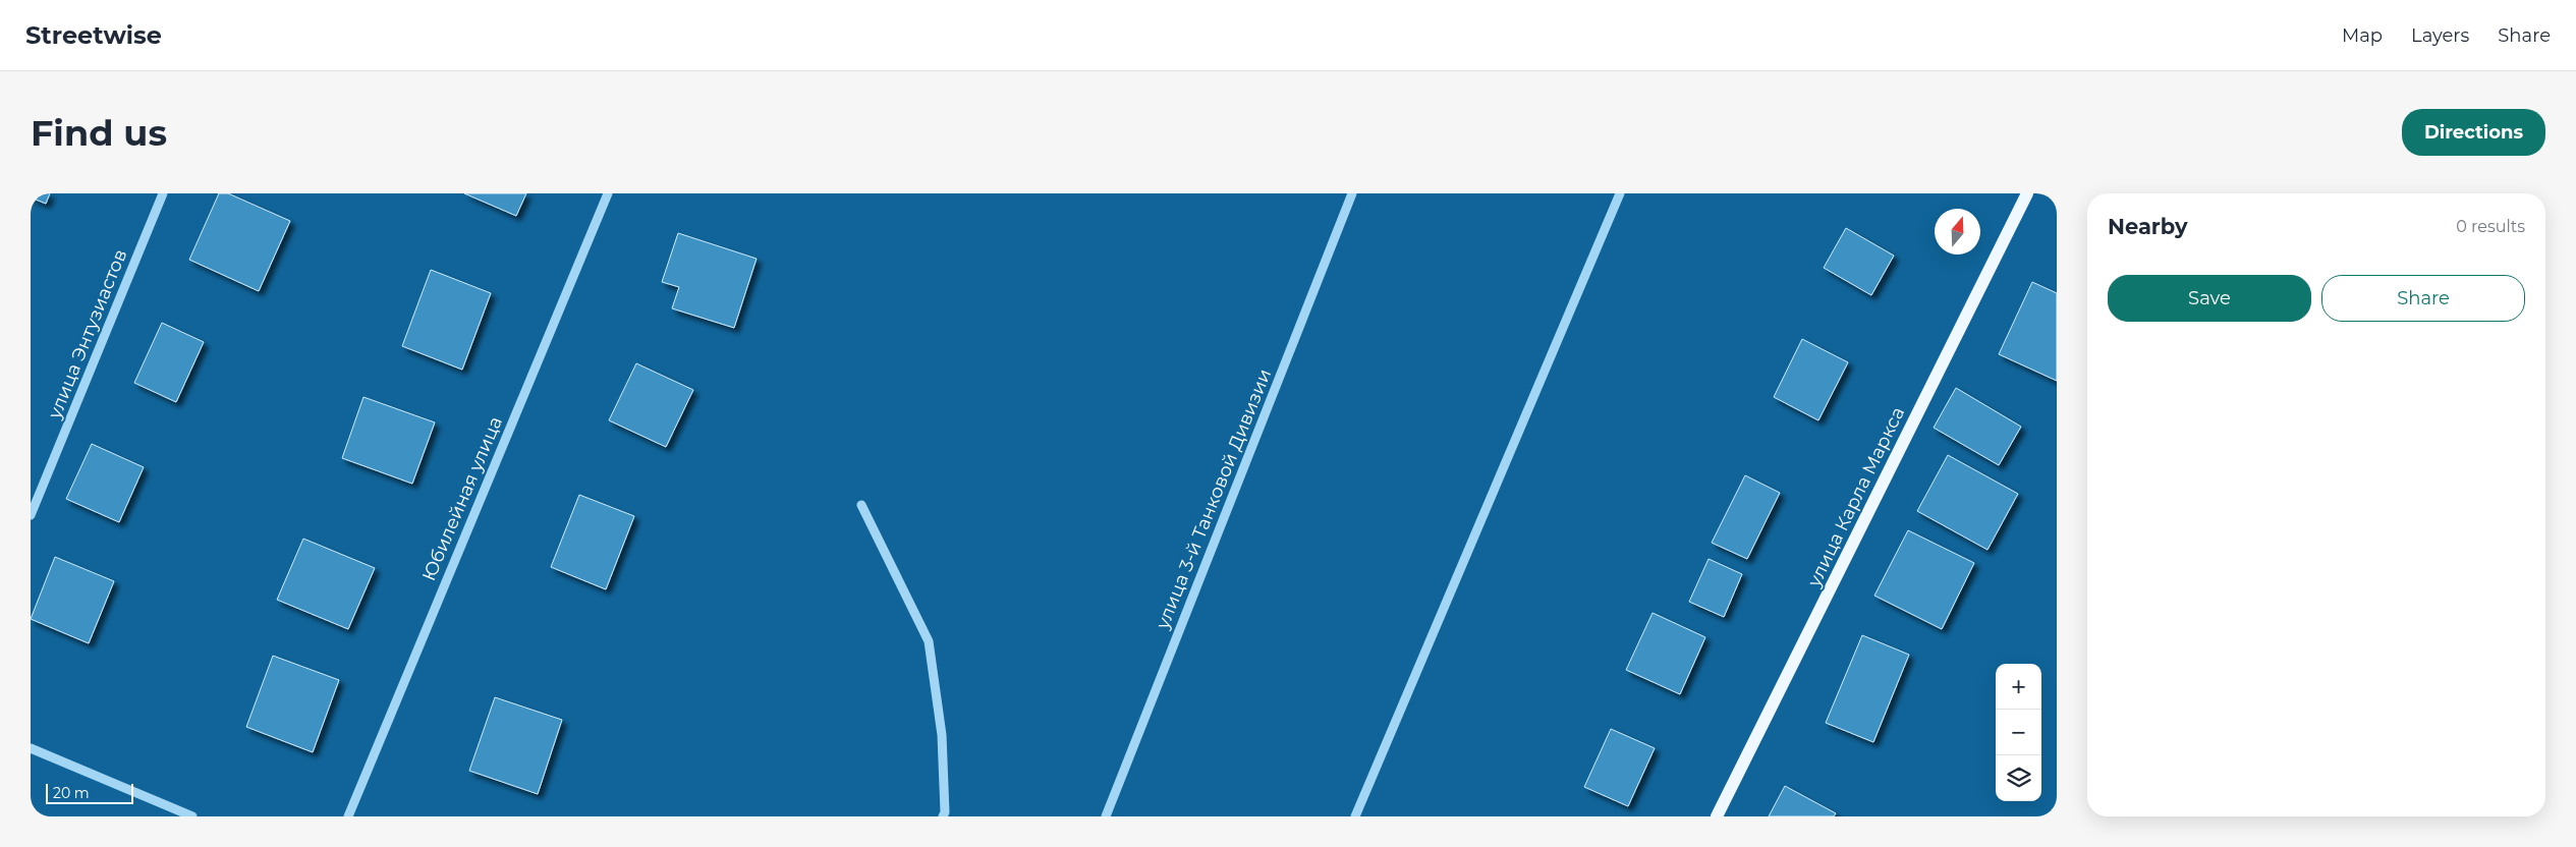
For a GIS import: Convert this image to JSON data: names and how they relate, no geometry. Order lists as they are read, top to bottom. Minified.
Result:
{"streets":{"main road":["улица Карла Маркса"],"street":["улица Энтузиастов","Юбилейная улица","улица 3-й Танковой Дивизии"]},"scale_bar":"20 m","north":"top","page":{"header":"Streetwise","nav":["Map","Layers","Share"],"buttons":["Directions",["Save","Share"]],"title":"Find us","heading":["Nearby","0 results"],"map_buttons":["+","−"],"scale":"20 m"}}
